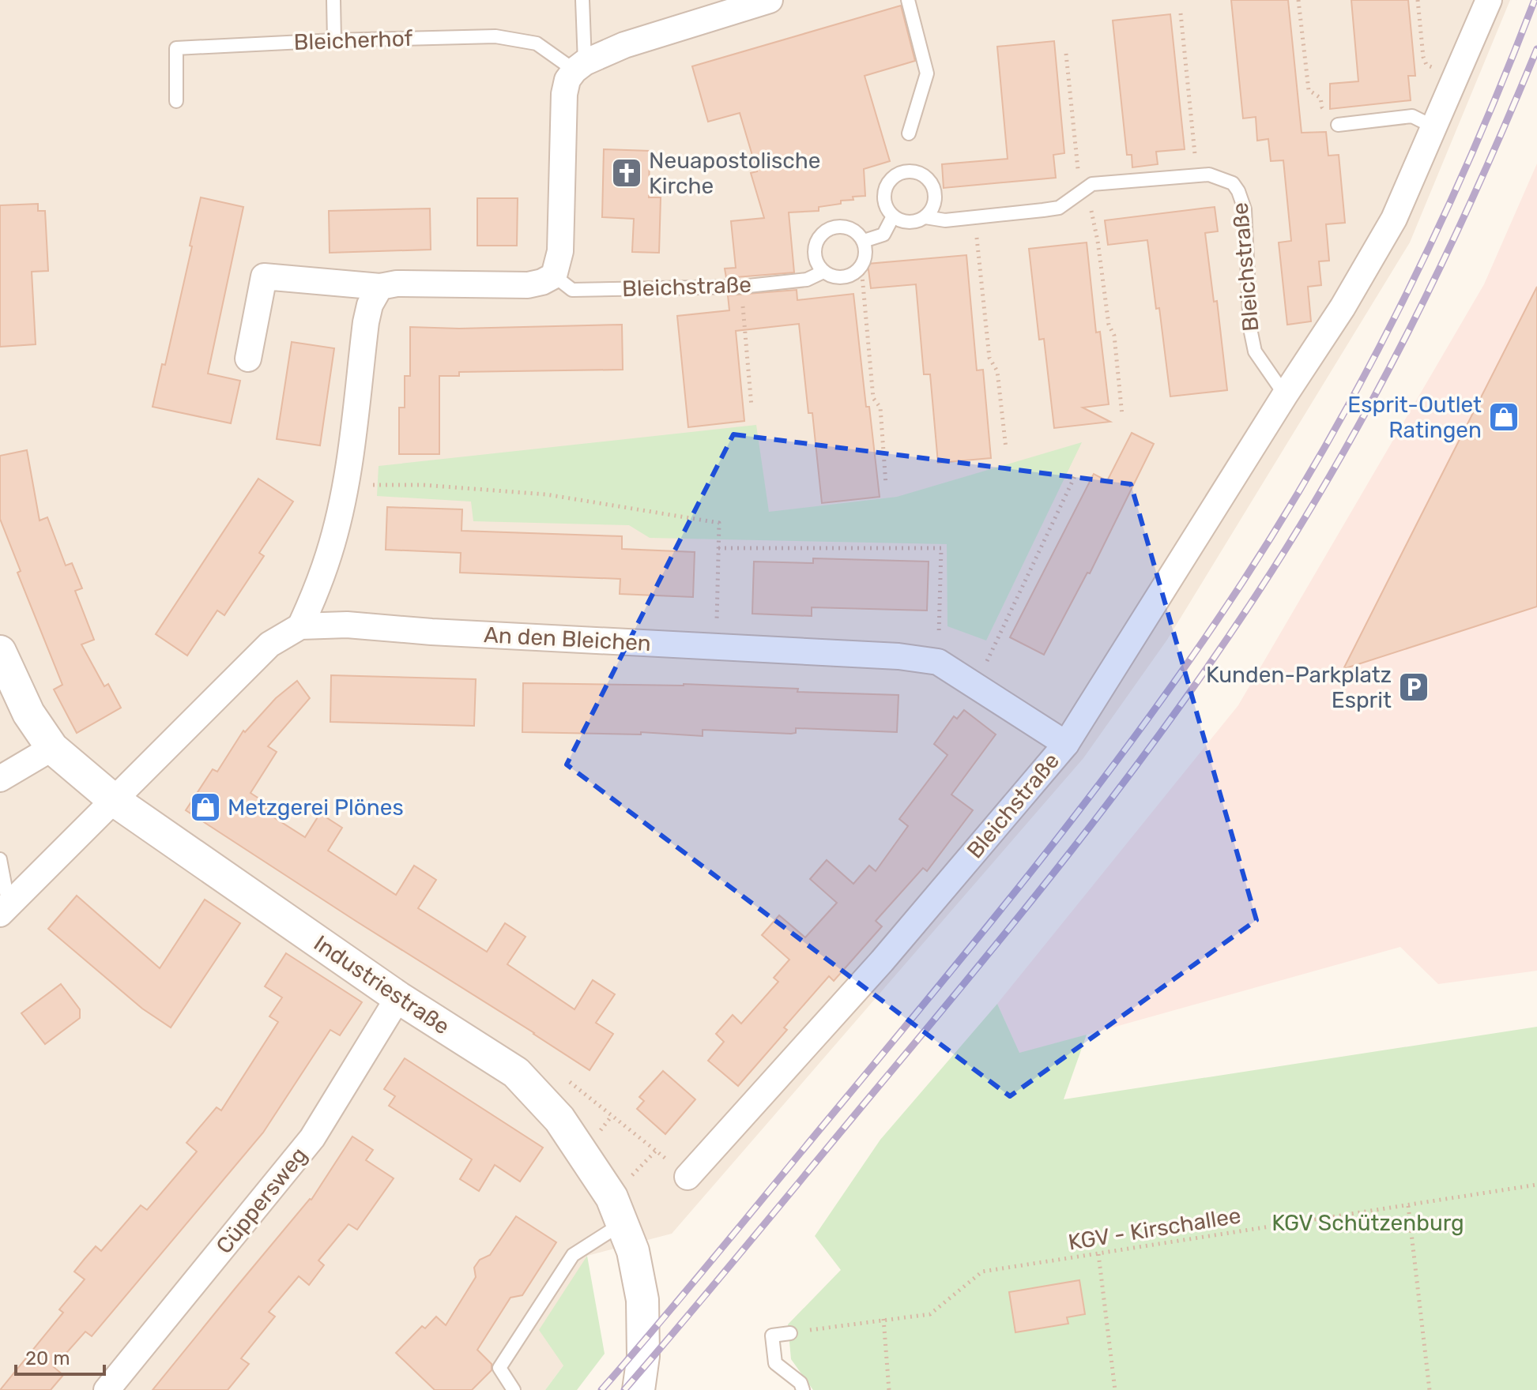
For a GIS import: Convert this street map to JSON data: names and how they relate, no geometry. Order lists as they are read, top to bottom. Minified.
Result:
{"streets":{"street":["Bleichstraße","An den Bleichen","Industriestraße","Cüppersweg"],"lane":["Bleicherhof"],"path":["KGV - Kirschallee"]},"crossings":[["Bleichstraße","An den Bleichen"],["An den Bleichen","Industriestraße"],["Industriestraße","Cüppersweg"]],"parks":["KGV Schützenburg"],"places":{"church":["Neuapostolische Kirche"],"shop":["Esprit-Outlet Ratingen","Metzgerei Plönes"],"parking":["Kunden-Parkplatz Esprit"]},"scale_bar":"20 m"}
